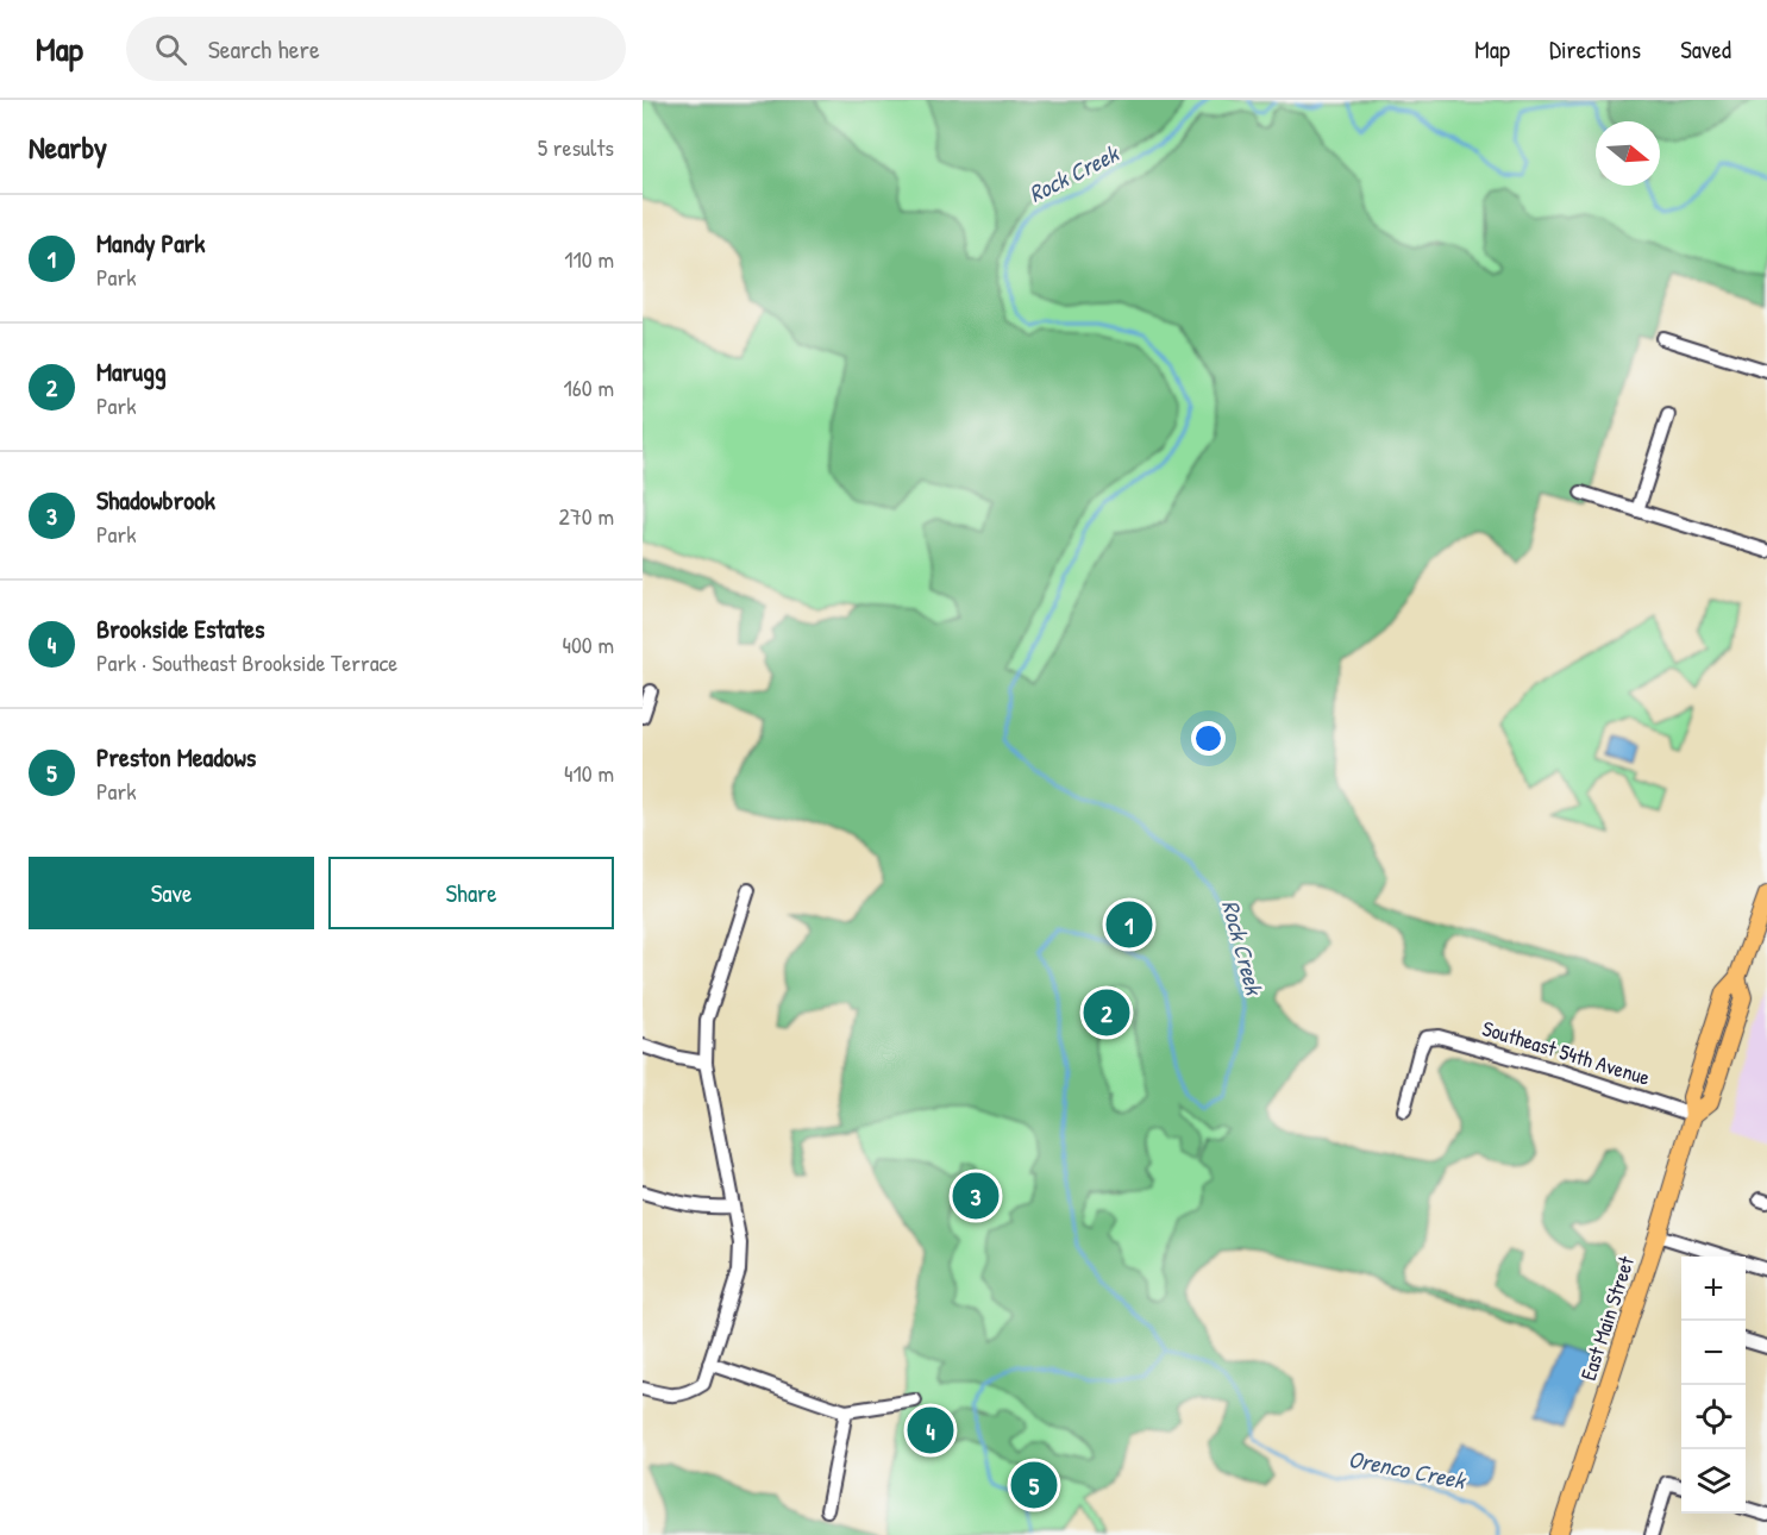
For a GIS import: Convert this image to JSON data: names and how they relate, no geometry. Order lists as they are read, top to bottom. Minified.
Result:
{"streets":{"main road":["East Main Street"],"street":["Southeast 54th Avenue"]},"crossings":[["Southeast 54th Avenue","East Main Street"]],"water":["Rock Creek","Orenco Creek"],"north":"right","page":{"header":"Map","search":"Search here","nav":["Map","Directions","Saved"],"heading":["Nearby","5 results"],"list":[{"mark":"1","name":"Mandy Park","note":"Park","value":"110 m"},{"mark":"2","name":"Marugg","note":"Park","value":"160 m"},{"mark":"3","name":"Shadowbrook","note":"Park","value":"270 m"},{"mark":"4","name":"Brookside Estates","note":"Park · Southeast Brookside Terrace","value":"400 m"},{"mark":"5","name":"Preston Meadows","note":"Park","value":"410 m"}],"buttons":["Save","Share"],"pins":["1","2","3","4","5"],"map_buttons":["+","−"]}}
